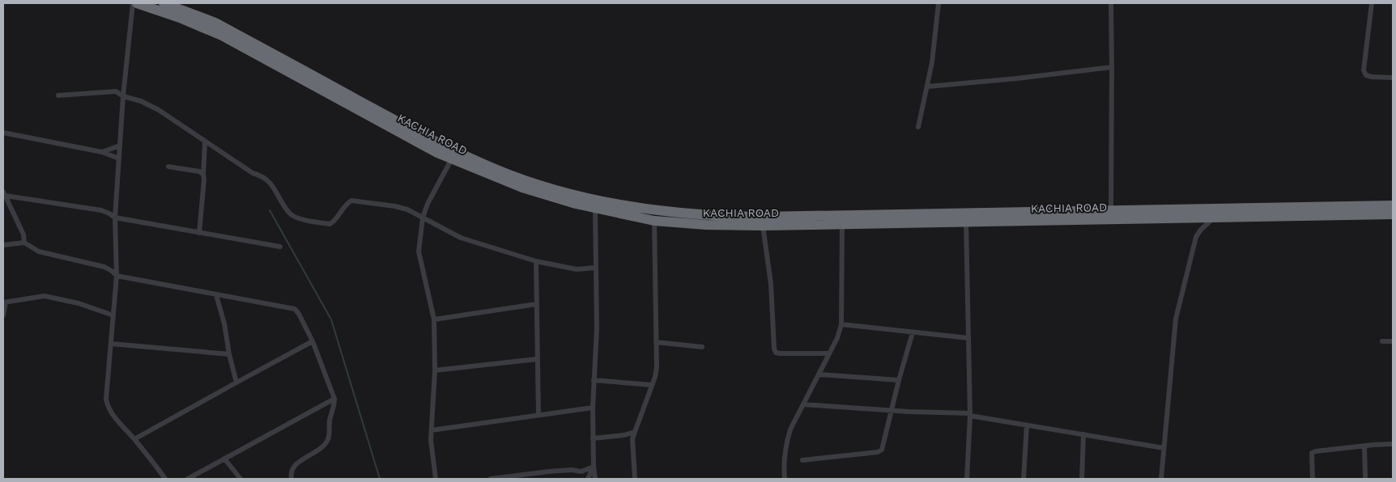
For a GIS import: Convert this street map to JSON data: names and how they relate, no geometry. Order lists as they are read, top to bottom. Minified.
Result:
{"streets":{"highway":["KACHIA ROAD"]}}
